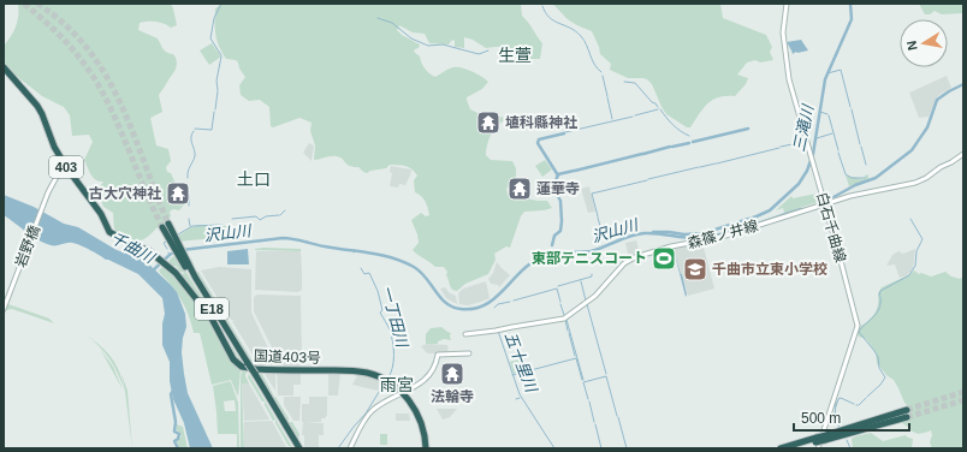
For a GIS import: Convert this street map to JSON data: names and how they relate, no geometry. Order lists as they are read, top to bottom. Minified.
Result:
{"streets":{"highway":["403","E18","国道403号"],"main road":["白石千曲線","森篠ノ井線","岩野橋"]},"crossings":[["白石千曲線","森篠ノ井線"],["岩野橋","国道403号"]],"districts":["生萱","土口","雨宮"],"water":["三滝川","沢山川","千曲川","一丁田川","五十里川"],"places":{"temple":["埴科縣神社","蓮華寺","古大穴神社","法輪寺"],"sports":["東部テニスコート"],"school or university":["千曲市立東小学校"]},"scale_bar":"500 m","north":"left"}
